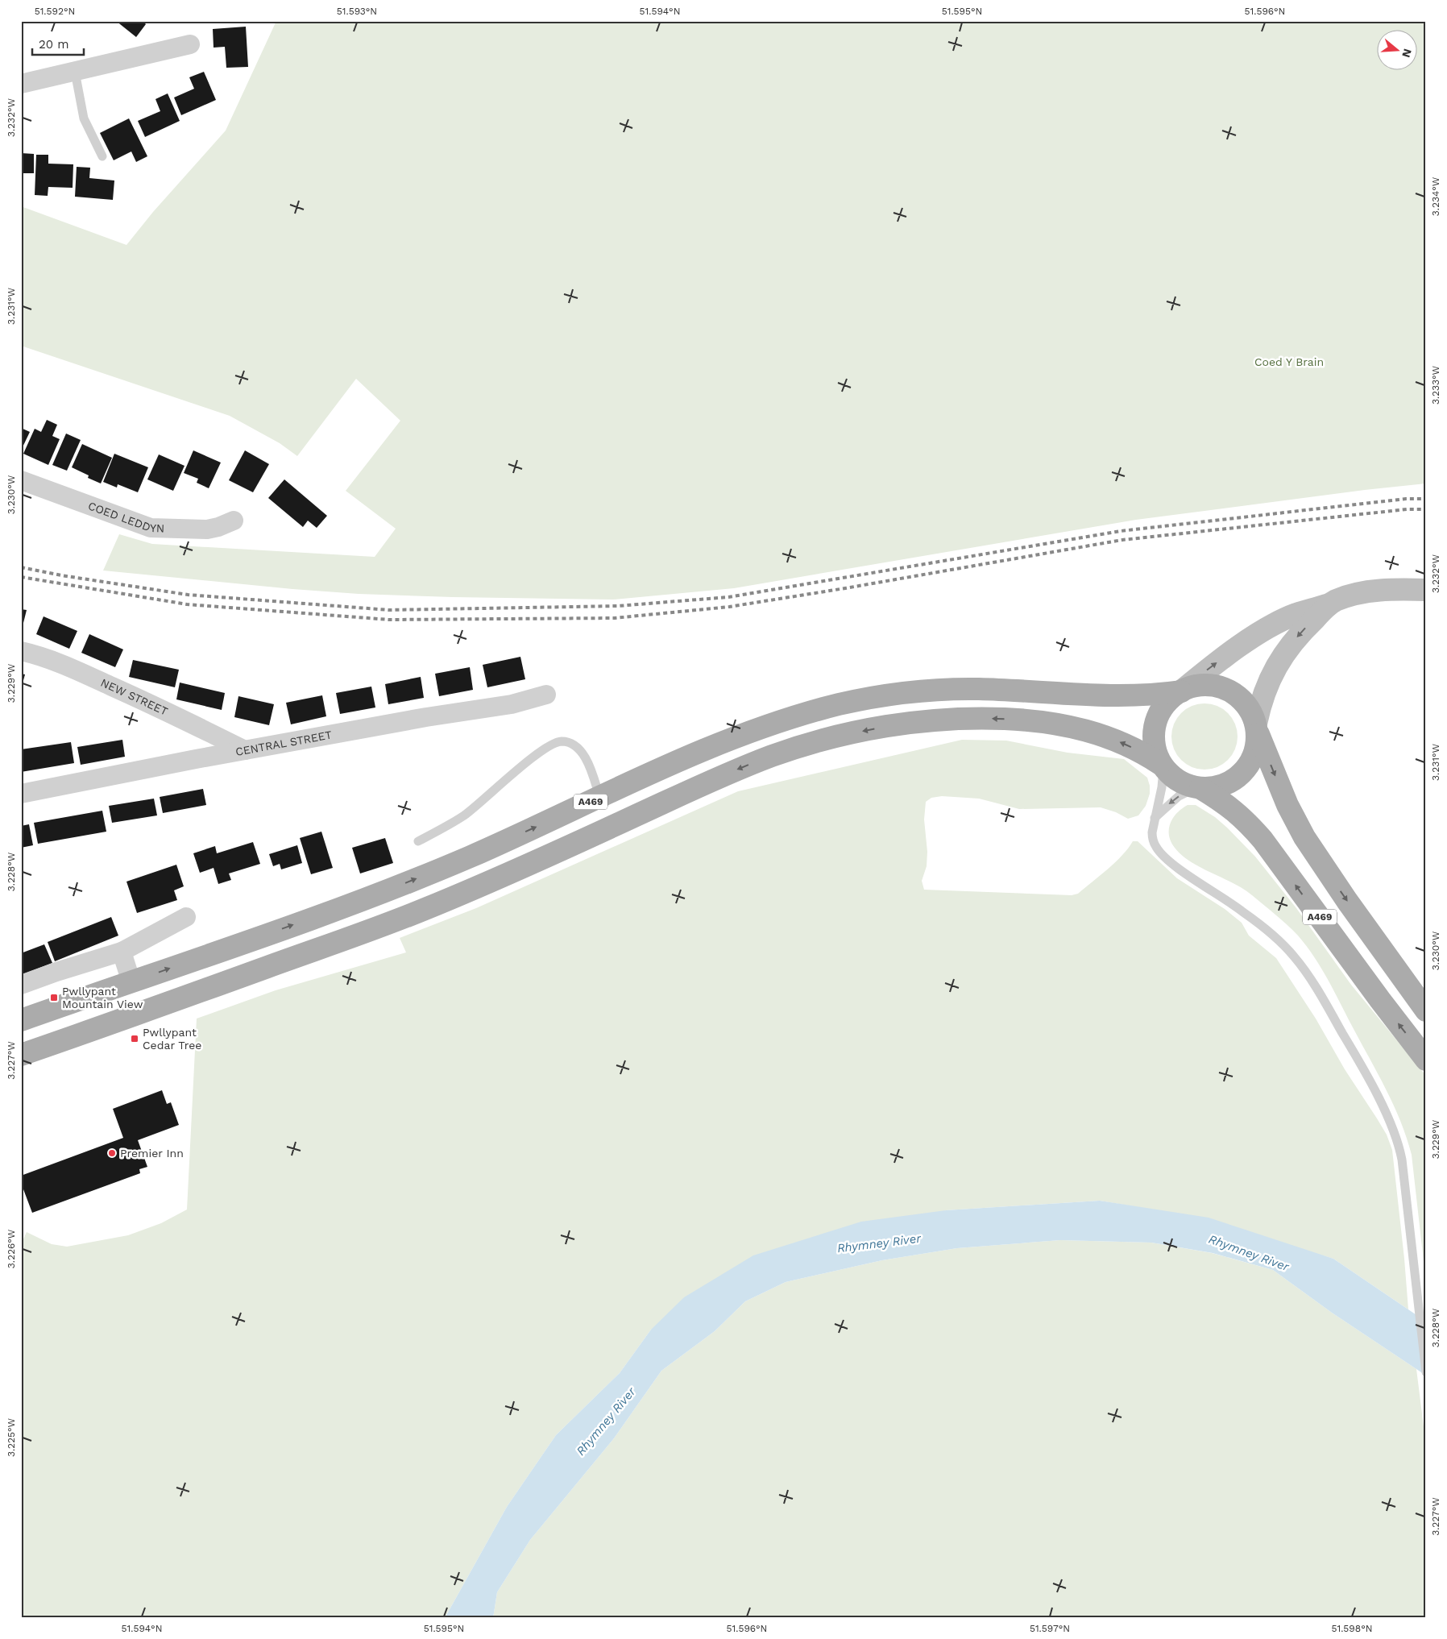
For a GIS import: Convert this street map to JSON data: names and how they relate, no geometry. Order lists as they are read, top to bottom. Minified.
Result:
{"streets":{"main road":["A469"],"street":["COED LEDDYN","NEW STREET","CENTRAL STREET"]},"crossings":[["NEW STREET","CENTRAL STREET"]],"water":["Rhymney River"],"parks":["Coed Y Brain"],"places":{"transit":["Pwllypant Mountain View","Pwllypant Cedar Tree"],"other":["Premier Inn"]},"scale_bar":"20 m","north":"right","coordinates":["51.592°N","51.593°N","51.594°N","51.595°N","51.596°N","3.232°W","3.234°W","3.231°W","3.233°W","3.230°W","3.229°W","3.228°W","3.227°W","3.226°W","3.225°W","51.597°N","51.598°N"]}
